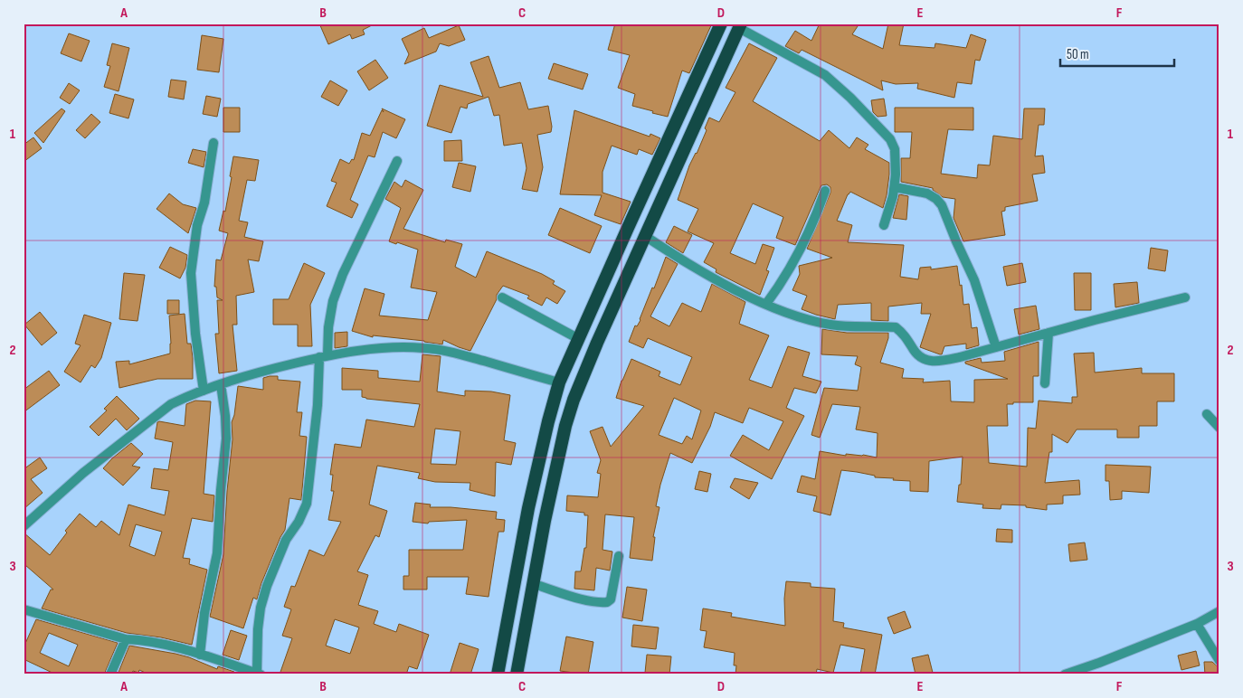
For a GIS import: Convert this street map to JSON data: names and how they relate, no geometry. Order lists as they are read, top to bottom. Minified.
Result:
{"scale_bar":"50 m","grid":{"columns":["A","B","C","D","E","F"],"rows":["1","2","3"]}}
